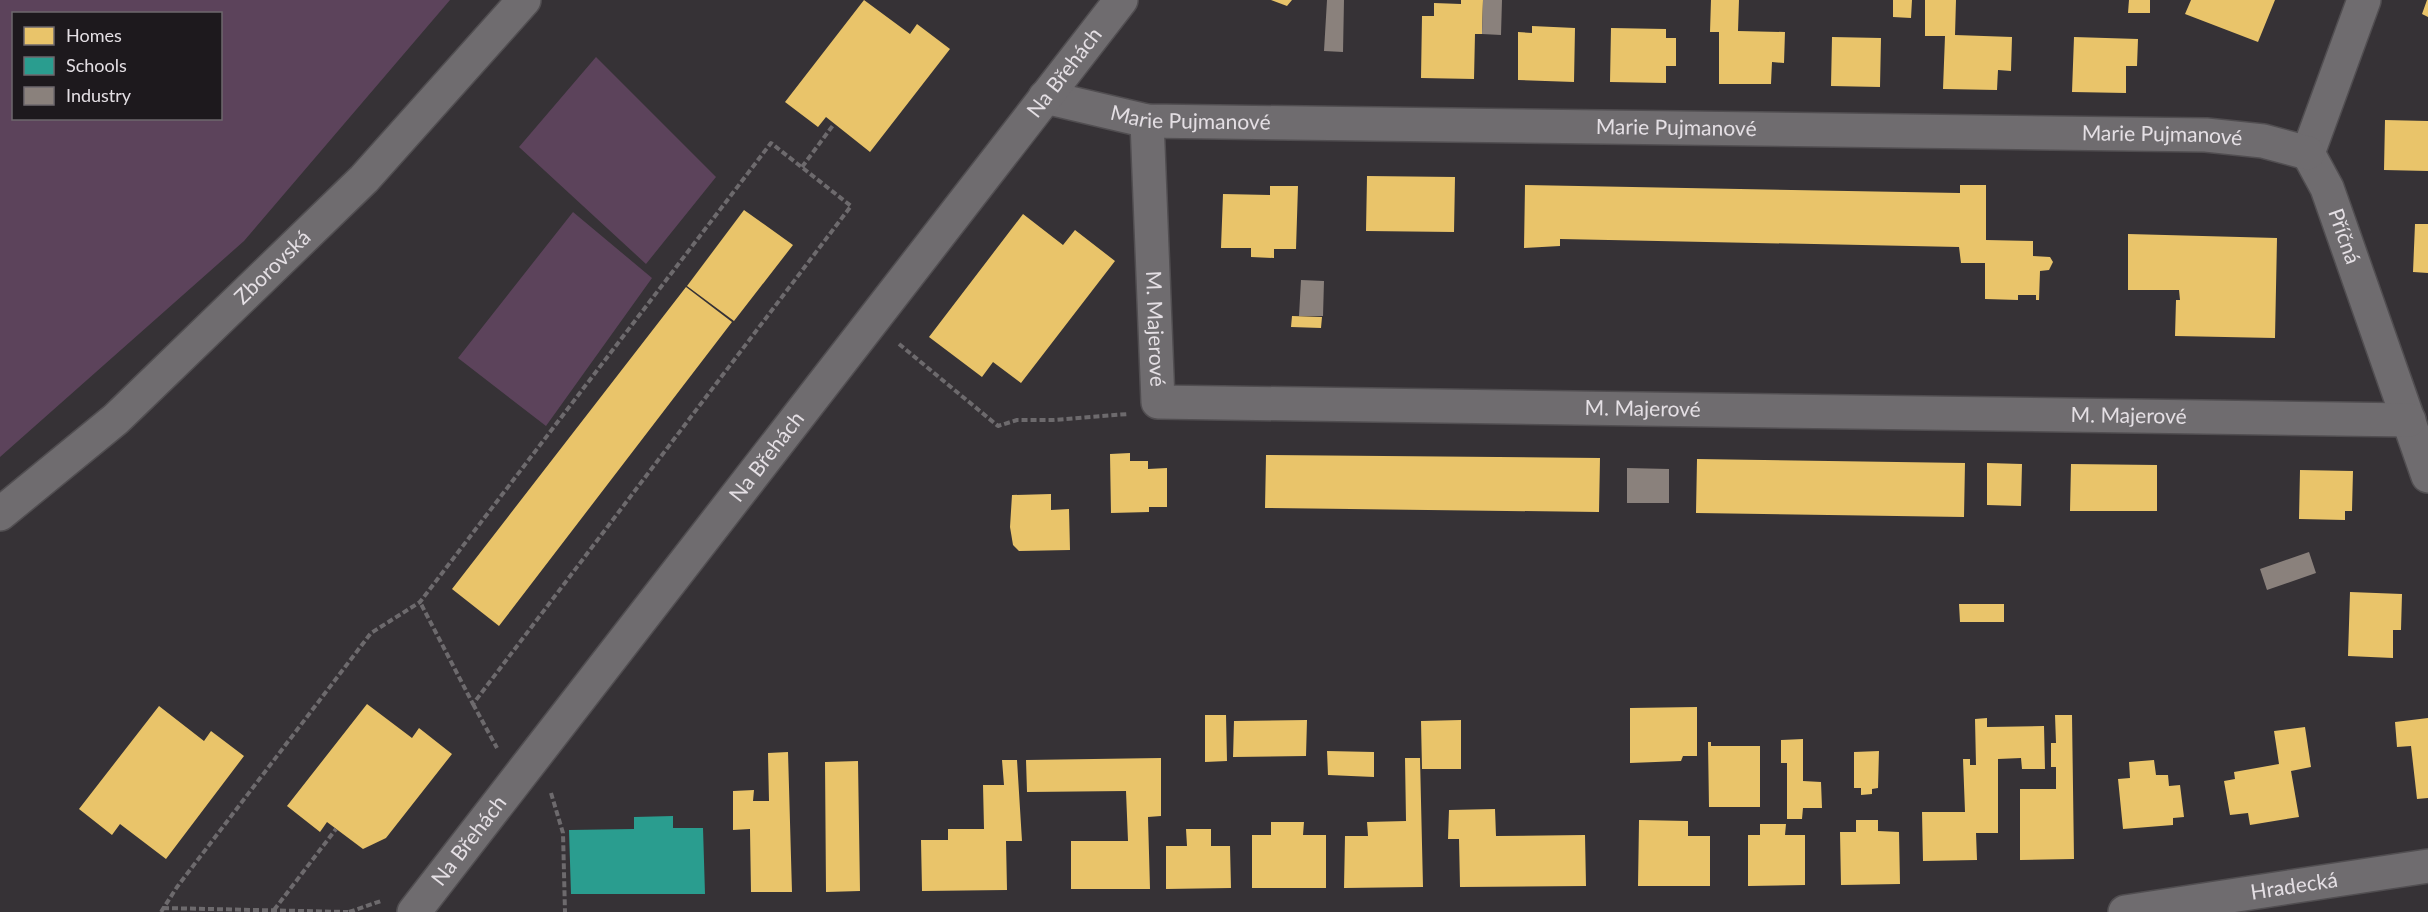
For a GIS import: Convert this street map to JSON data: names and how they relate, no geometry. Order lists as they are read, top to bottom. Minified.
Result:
{"streets":{"street":["Na Břehách","Marie Pujmanové","Příčná","Zborovská","M. Majerové","Hradecká"]},"crossings":[["Na Břehách","Marie Pujmanové"],["Marie Pujmanové","Příčná"],["Marie Pujmanové","M. Majerové"],["Příčná","M. Majerové"]],"legend":["Homes","Schools","Industry"]}
